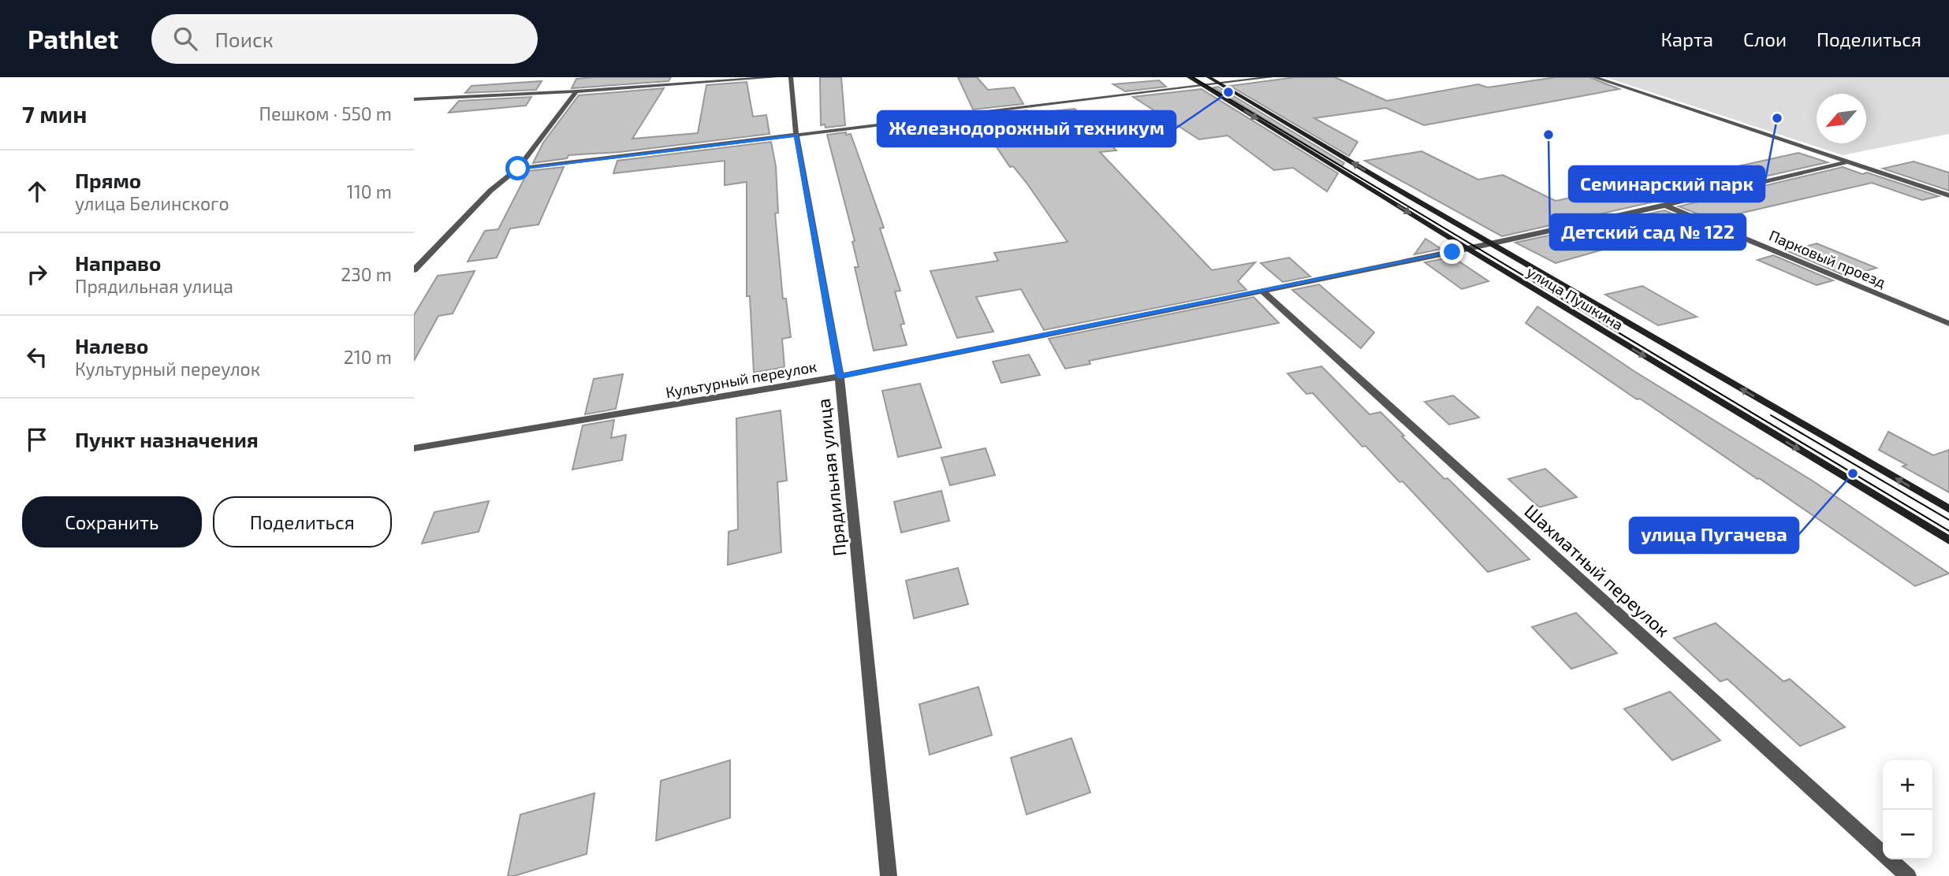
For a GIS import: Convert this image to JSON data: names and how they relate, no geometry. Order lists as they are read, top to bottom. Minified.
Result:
{"streets":{"main road":["улица Пушкина"],"street":["Парковый проезд","Культурный переулок","Прядильная улица","Шахматный переулок"]},"crossings":[["Парковый проезд","Культурный переулок"],["улица Пушкина","Культурный переулок"],["Культурный переулок","Прядильная улица"],["Культурный переулок","Шахматный переулок"]],"places":["Железнодорожный техникум","Семинарский парк","Детский сад № 122","улица Пугачева"],"north":"bottom left","page":{"header":"Pathlet","search":"Поиск","nav":["Карта","Слои","Поделиться"],"heading":["7 мин","Пешком · 550 m"],"list":[["Прямо","улица Белинского","110 m"],["Направо","Прядильная улица","230 m"],["Налево","Культурный переулок","210 m"],"Пункт назначения"],"buttons":["Сохранить","Поделиться"],"map_buttons":["+","−"]}}
